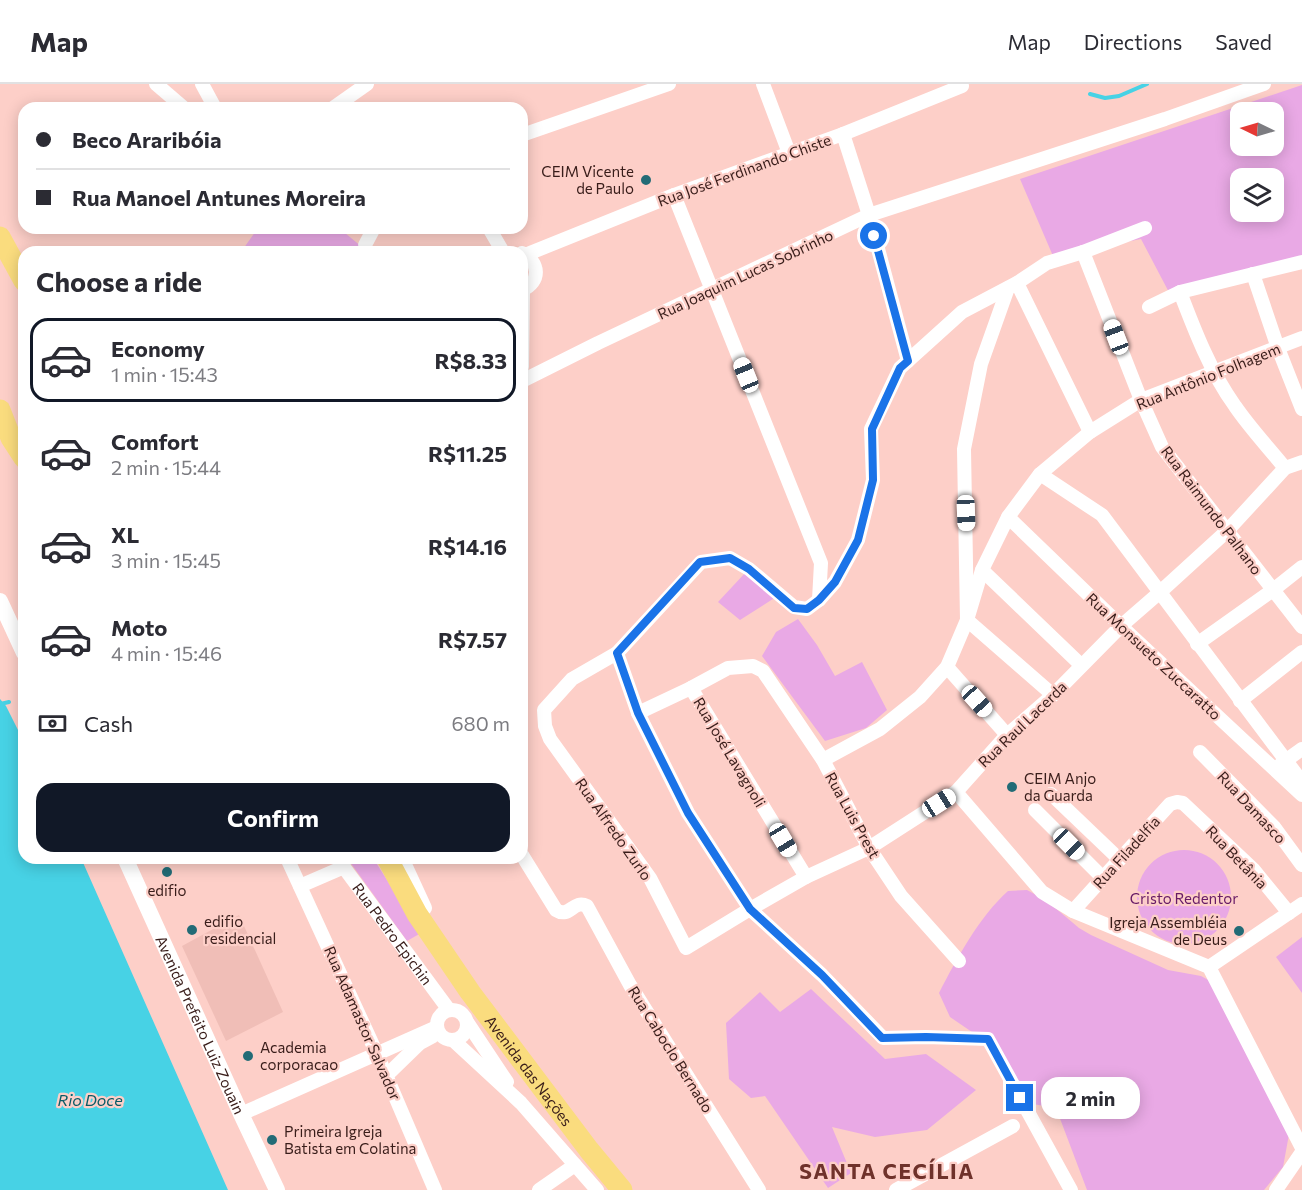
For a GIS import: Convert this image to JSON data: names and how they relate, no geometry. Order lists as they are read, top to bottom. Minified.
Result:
{"streets":{"main road":["Avenida das Nações"],"street":["Rua José Ferdinando Chiste","Rua Joaquim Lucas Sobrinho","Rua Antônio Folhagem","Rua Raimundo Palhano","Rua Monsueto Zuccaratto","Rua Raul Lacerda","Rua José Lavagnoli","Rua Damasco","Rua Luis Prest","Rua Alfredo Zurlo","Rua Filadelfia","Rua Betânia","Rua Pedro Epichin","Rua Adamastor Salvador","Avenida Prefeito Luiz Zouain","Rua Caboclo Bernado"]},"crossings":[["Rua Antônio Folhagem","Rua Raimundo Palhano"],["Rua Antônio Folhagem","Rua Monsueto Zuccaratto"],["Rua Antônio Folhagem","Rua Luis Prest"],["Rua Raimundo Palhano","Rua Raul Lacerda"],["Rua Monsueto Zuccaratto","Rua Raul Lacerda"],["Rua Raul Lacerda","Rua José Lavagnoli"],["Rua Raul Lacerda","Rua Luis Prest"],["Rua Raul Lacerda","Rua Alfredo Zurlo"],["Rua José Lavagnoli","Rua Luis Prest"],["Rua Filadelfia","Rua Betânia"]],"districts":["SANTA CECÍLIA"],"water":["Rio Doce"],"parks":["Cristo Redentor"],"places":["CEIM Vicente de Paulo","CEIM Anjo da Guarda","edifio","edifio residencial","Igreja Assembléia de Deus","Academia corporacao","Primeira Igreja Batista em Colatina"],"north":"left","page":{"header":"Map","nav":["Map","Directions","Saved"],"banner":["Beco Araribóia","Rua Manoel Antunes Moreira"],"heading":"Choose a ride","list":[{"name":"Economy","note":"1 min · 15:43","value":"R$8.33"},{"name":"Comfort","note":"2 min · 15:44","value":"R$11.25"},{"name":"XL","note":"3 min · 15:45","value":"R$14.16"},{"name":"Moto","note":"4 min · 15:46","value":"R$7.57"}],"pay":["Cash","680 m"],"buttons":"Confirm","bubble":"2 min"}}
